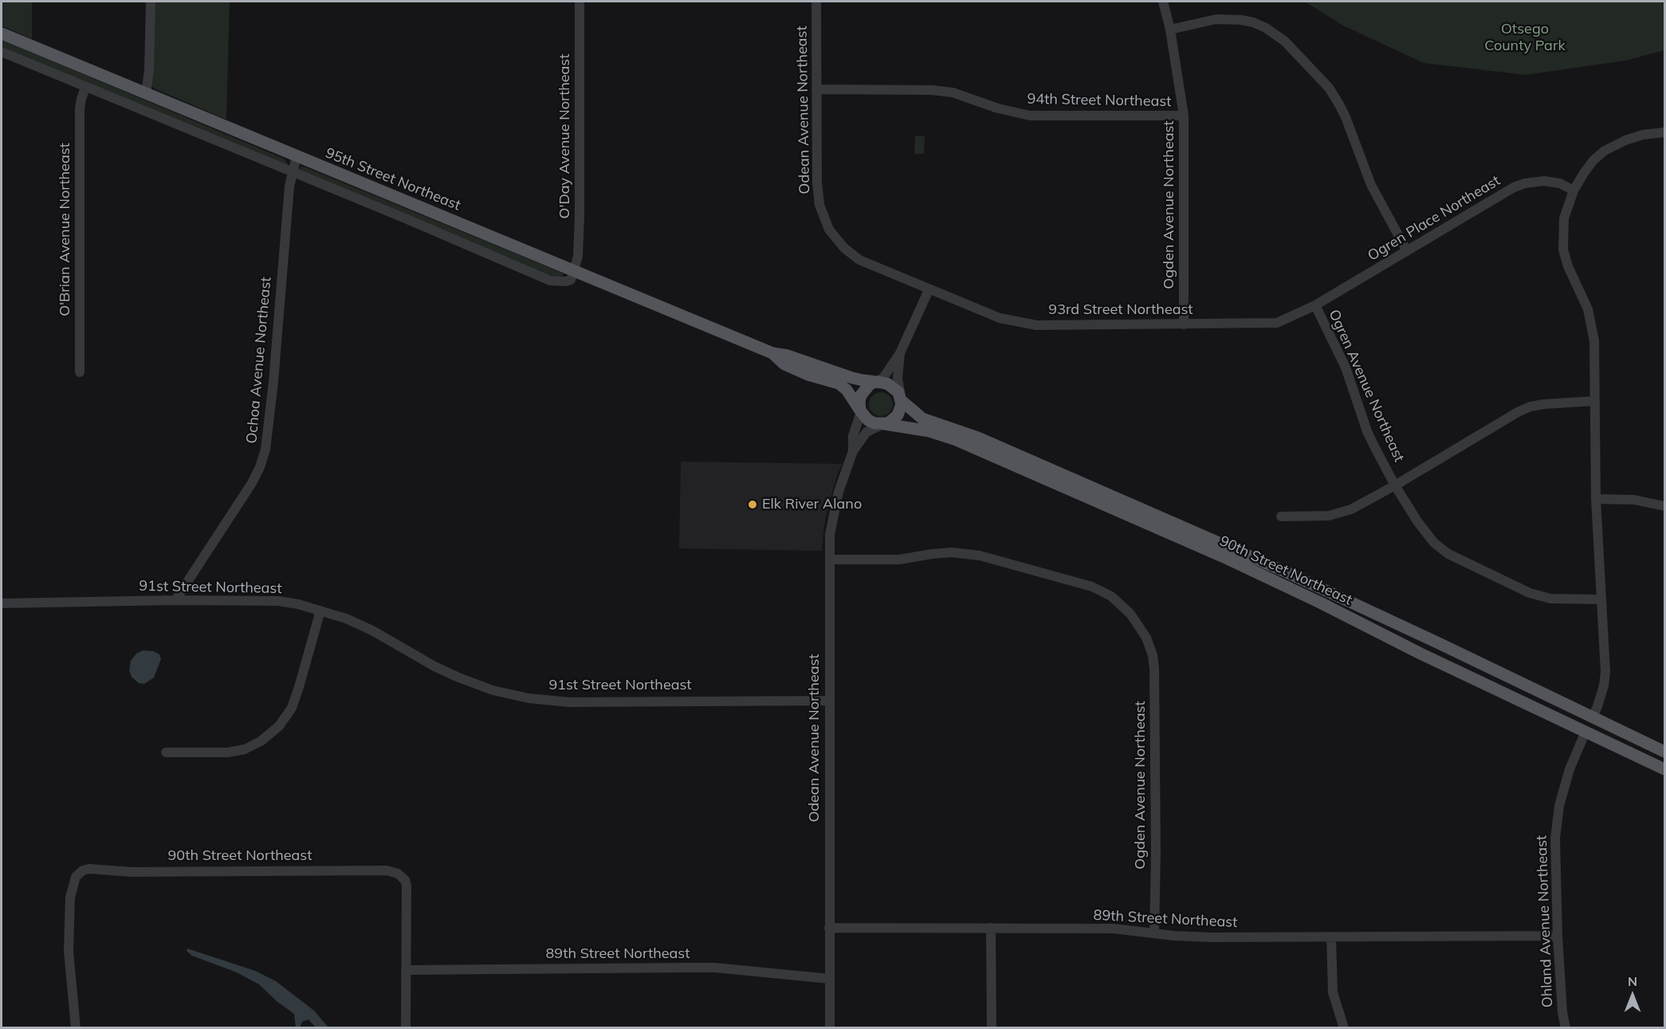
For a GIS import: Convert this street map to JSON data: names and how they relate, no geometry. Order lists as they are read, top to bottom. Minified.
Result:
{"streets":{"main road":["95th Street Northeast","90th Street Northeast"],"street":["94th Street Northeast","Odean Avenue Northeast","O'Day Avenue Northeast","Ogden Avenue Northeast","Ogren Place Northeast","O'Brian Avenue Northeast","93rd Street Northeast","Ochoa Avenue Northeast","Ogren Avenue Northeast","91st Street Northeast","89th Street Northeast","Ohland Avenue Northeast"]},"crossings":[["94th Street Northeast","Odean Avenue Northeast"],["94th Street Northeast","Ogden Avenue Northeast"],["Odean Avenue Northeast","Ogden Avenue Northeast"],["Odean Avenue Northeast","93rd Street Northeast"],["Odean Avenue Northeast","90th Street Northeast"],["Odean Avenue Northeast","91st Street Northeast"],["Odean Avenue Northeast","89th Street Northeast"],["O'Day Avenue Northeast","95th Street Northeast"],["95th Street Northeast","Ochoa Avenue Northeast"],["Ogden Avenue Northeast","93rd Street Northeast"],["Ogden Avenue Northeast","89th Street Northeast"],["Ogren Place Northeast","93rd Street Northeast"],["Ogren Place Northeast","Ogren Avenue Northeast"],["93rd Street Northeast","Ogren Avenue Northeast"],["Ochoa Avenue Northeast","91st Street Northeast"],["90th Street Northeast","89th Street Northeast"],["90th Street Northeast","Ohland Avenue Northeast"],["89th Street Northeast","Ohland Avenue Northeast"]],"parks":["Otsego County Park"],"places":["Elk River Alano"],"north":"top"}
